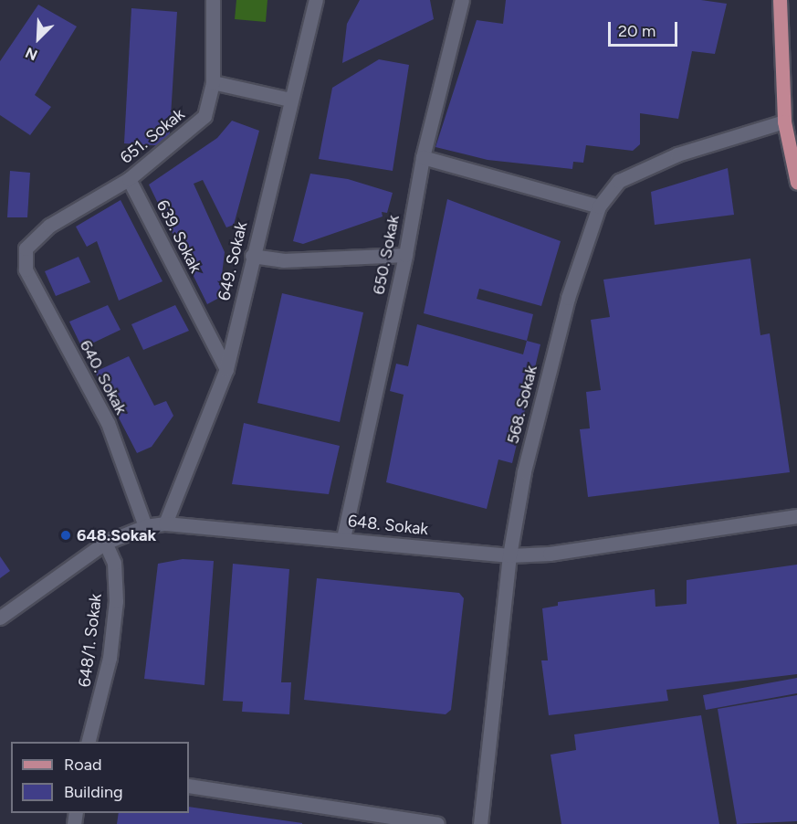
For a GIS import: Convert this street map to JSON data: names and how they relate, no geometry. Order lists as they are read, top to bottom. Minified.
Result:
{"streets":{"street":["651. Sokak","639. Sokak","650. Sokak","649. Sokak","640. Sokak","568. Sokak","648. Sokak","648/1. Sokak"]},"crossings":[["651. Sokak","639. Sokak"],["651. Sokak","640. Sokak"],["639. Sokak","649. Sokak"],["650. Sokak","648. Sokak"],["649. Sokak","648. Sokak"],["640. Sokak","648. Sokak"],["568. Sokak","648. Sokak"],["648. Sokak","648/1. Sokak"]],"places":["648.Sokak"],"legend":["Road","Building"],"scale_bar":"20 m","north":"bottom left"}
